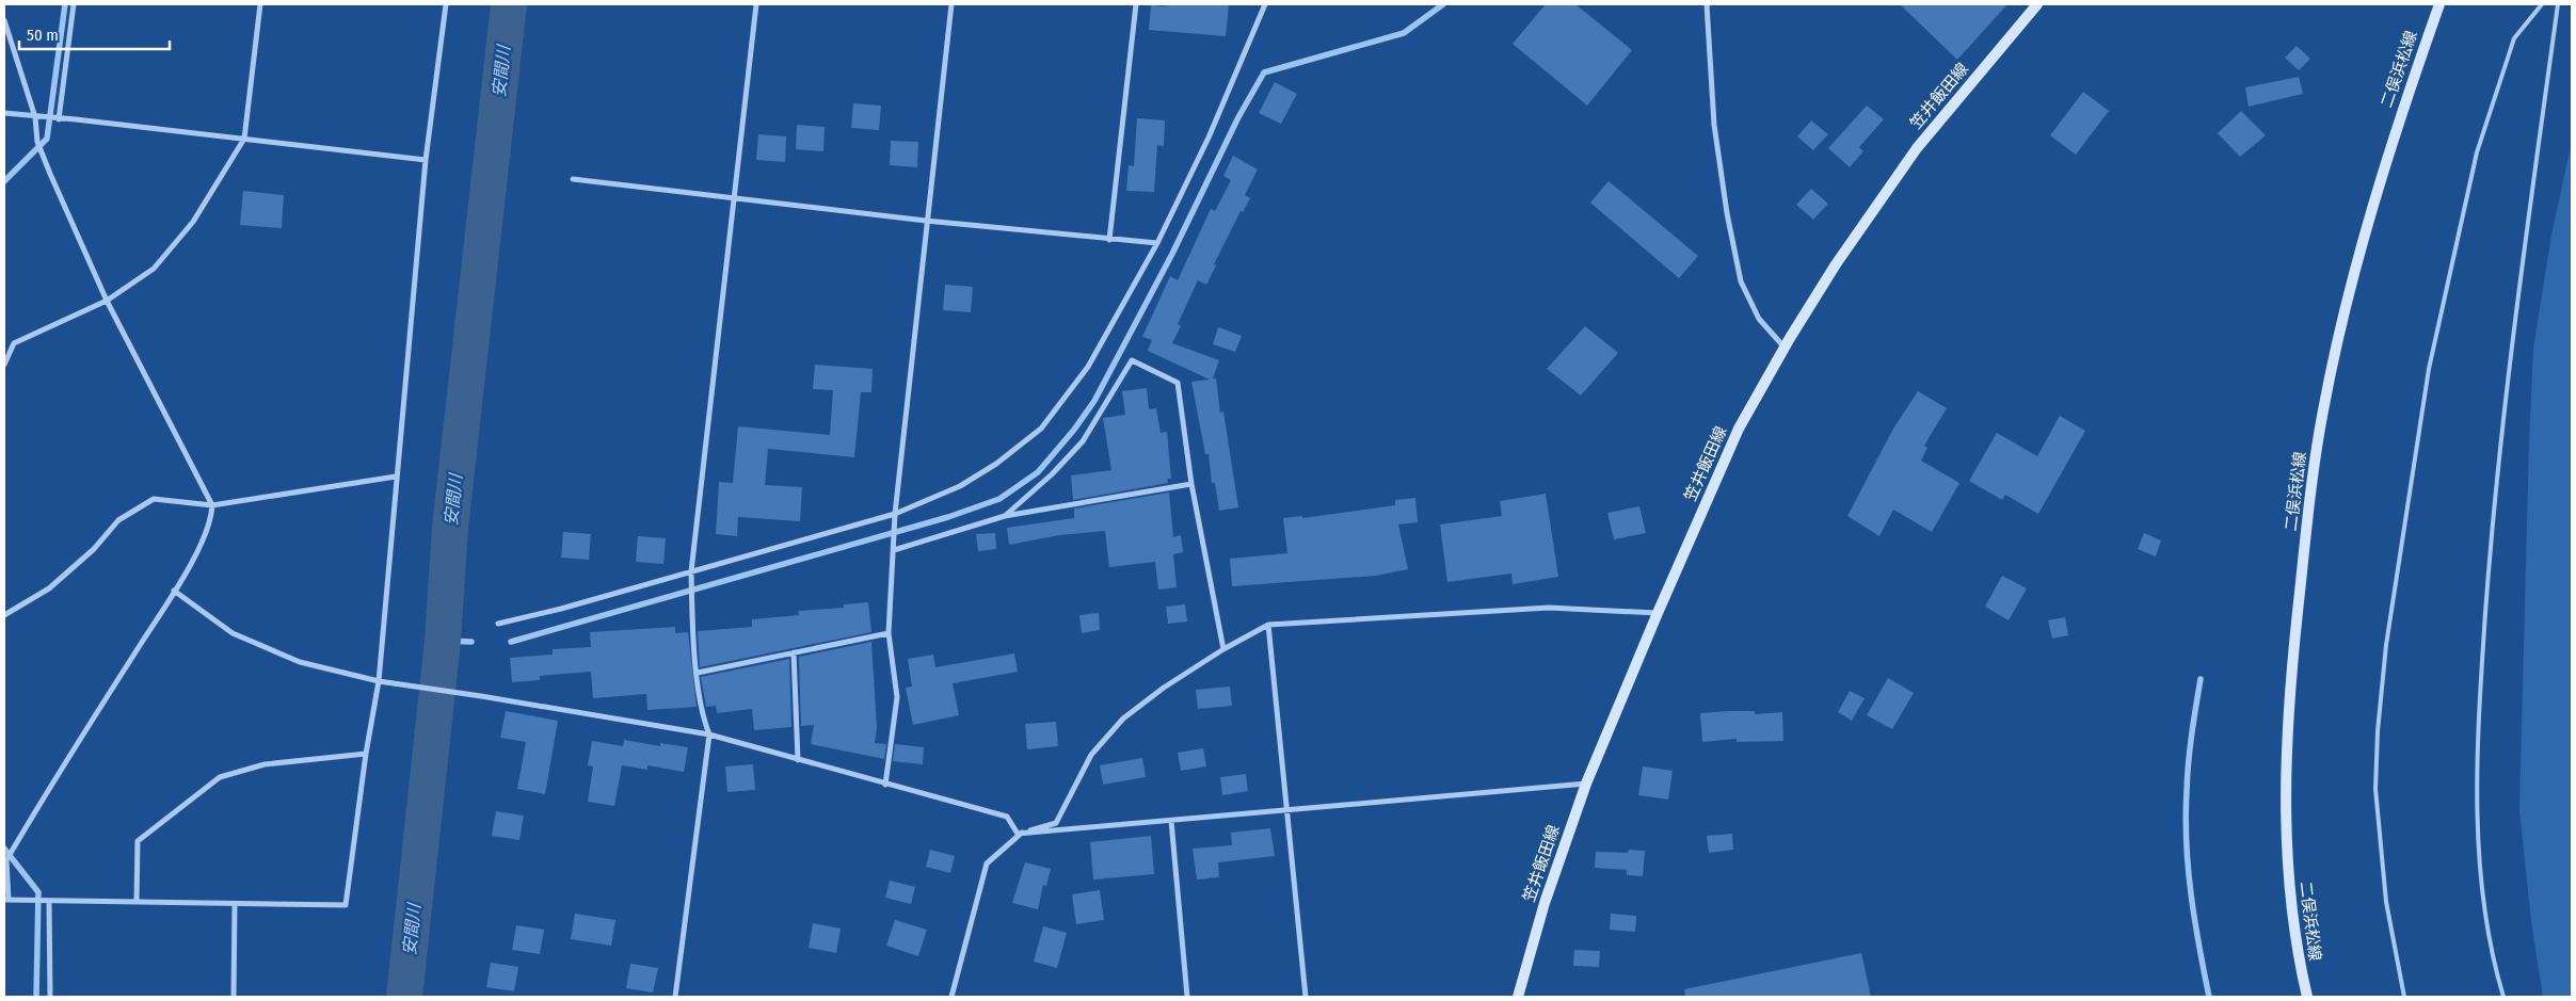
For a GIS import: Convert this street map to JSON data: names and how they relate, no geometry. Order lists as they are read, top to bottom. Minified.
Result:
{"streets":{"main road":["二俣浜松線","笠井飯田線"]},"water":["安間川"],"scale_bar":"50 m"}
